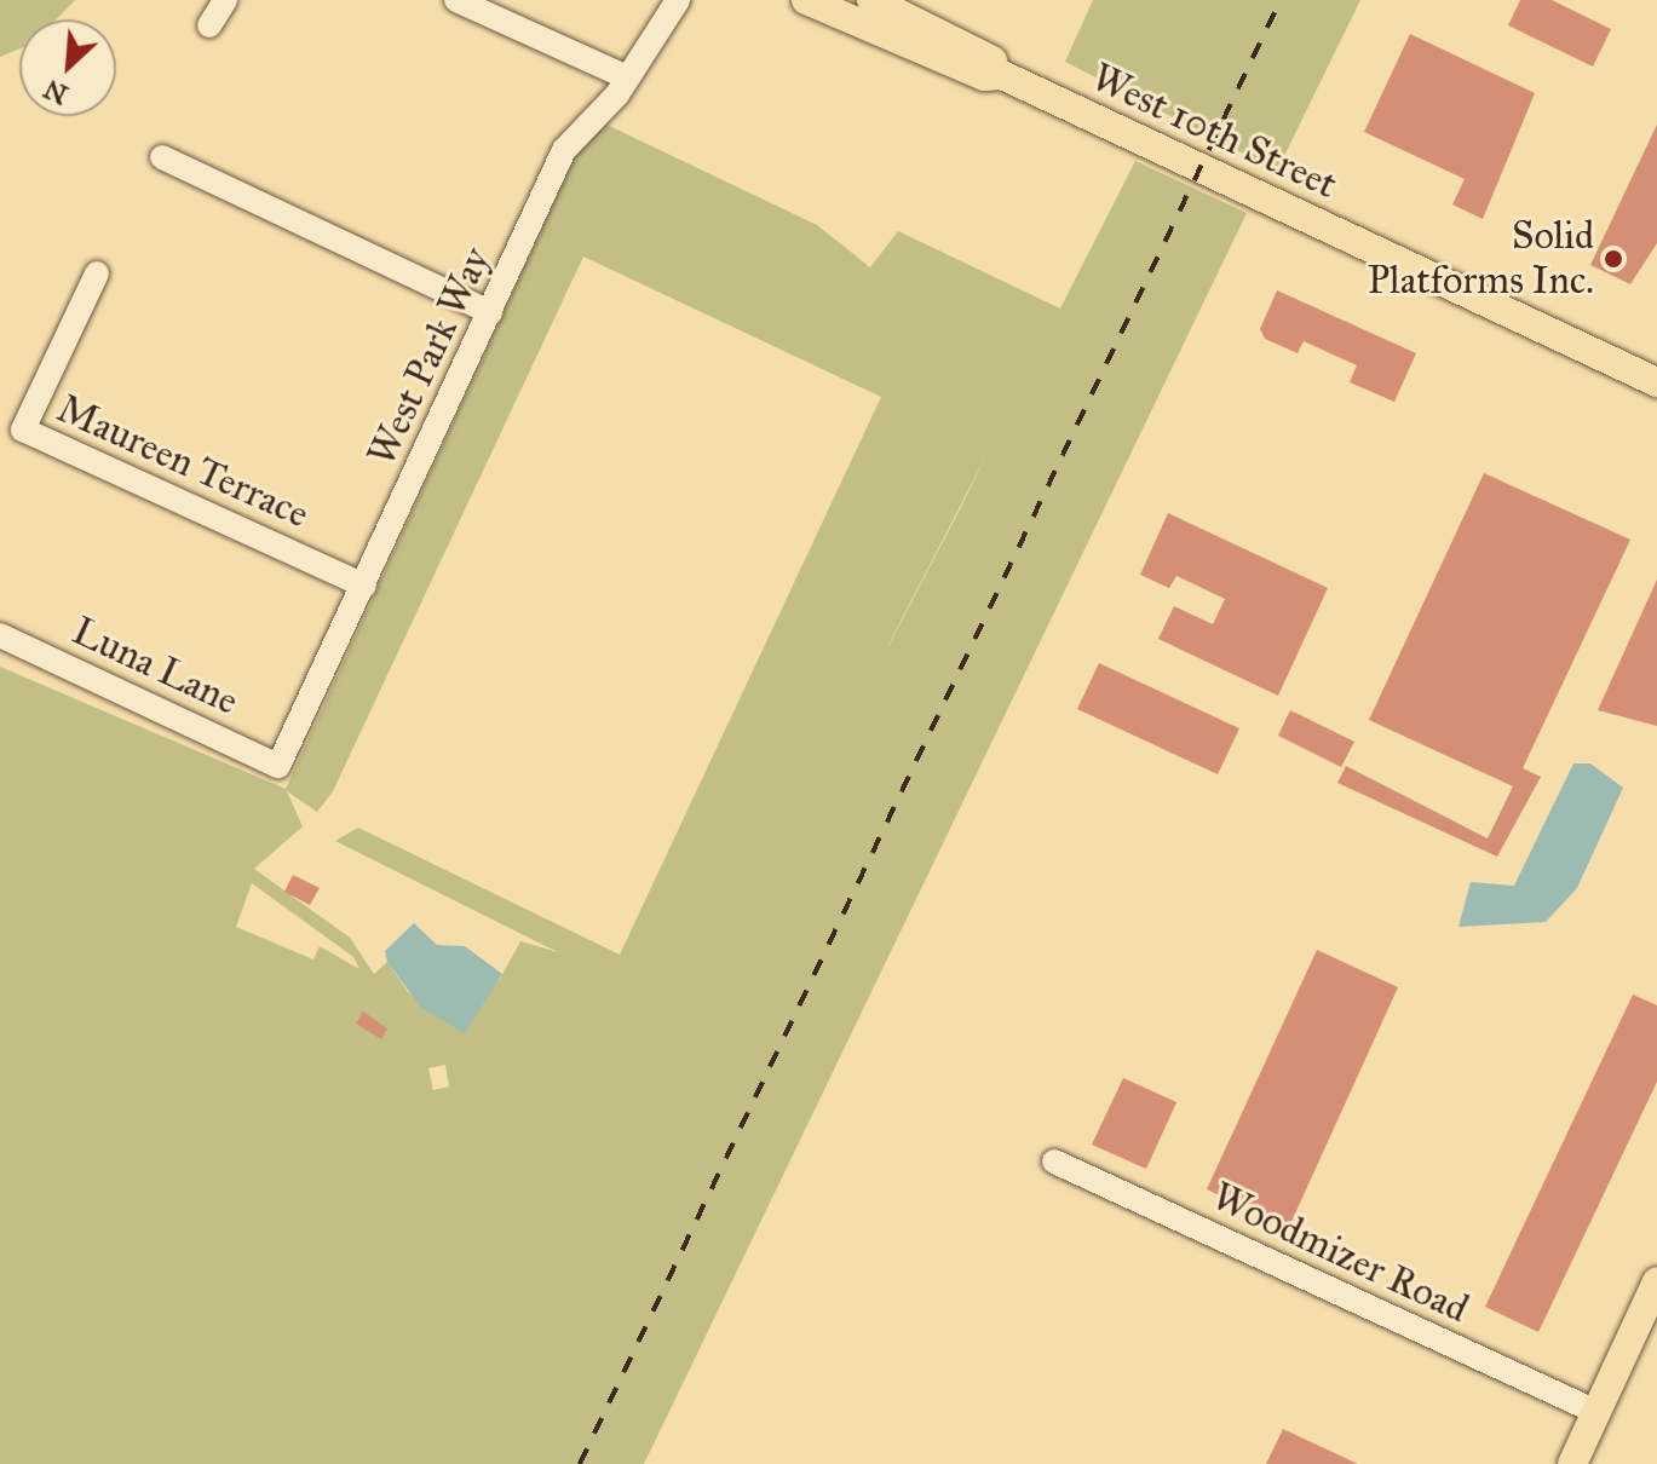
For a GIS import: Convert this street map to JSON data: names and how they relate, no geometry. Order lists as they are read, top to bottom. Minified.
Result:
{"streets":{"main road":["West 10th Street"],"street":["West Park Way","Maureen Terrace","Luna Lane","Woodmizer Road"]},"crossings":[["West Park Way","Maureen Terrace"],["West Park Way","Luna Lane"]],"places":["Solid Platforms Inc."],"north":"bottom left"}
